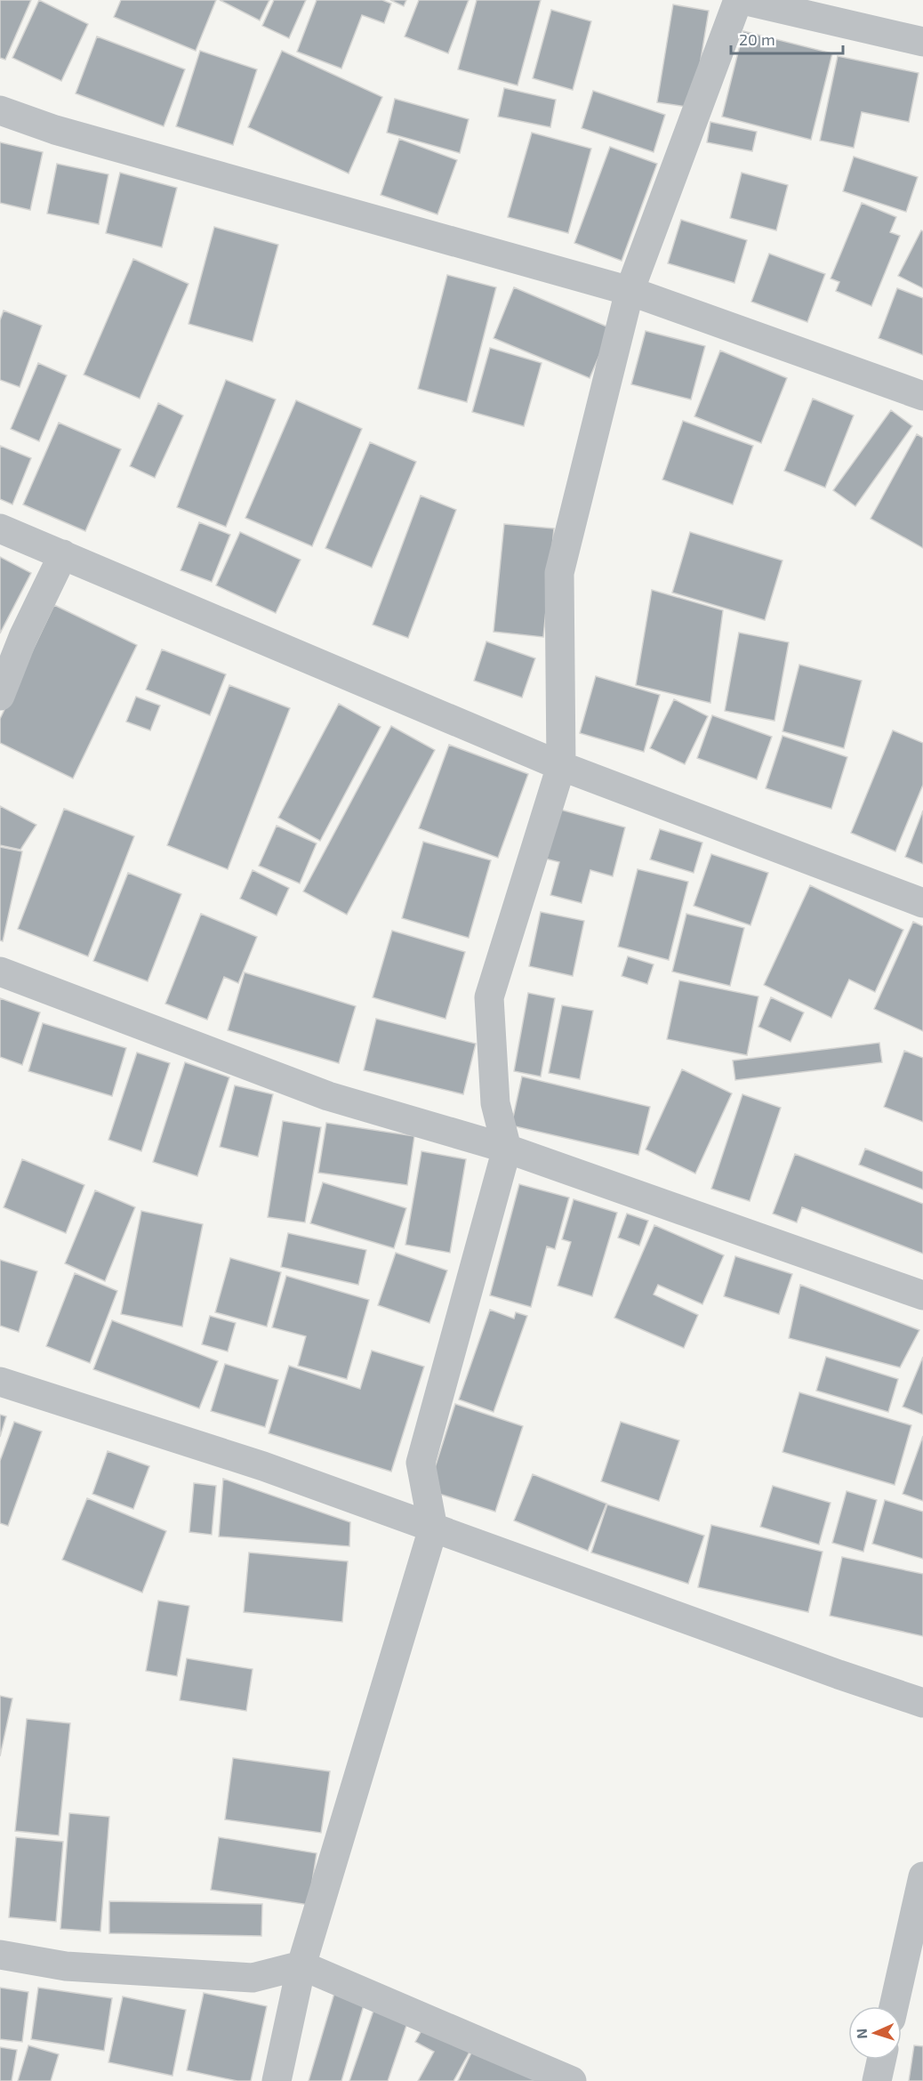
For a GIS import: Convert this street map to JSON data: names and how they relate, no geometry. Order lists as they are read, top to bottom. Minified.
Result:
{"scale_bar":"20 m","north":"left"}
